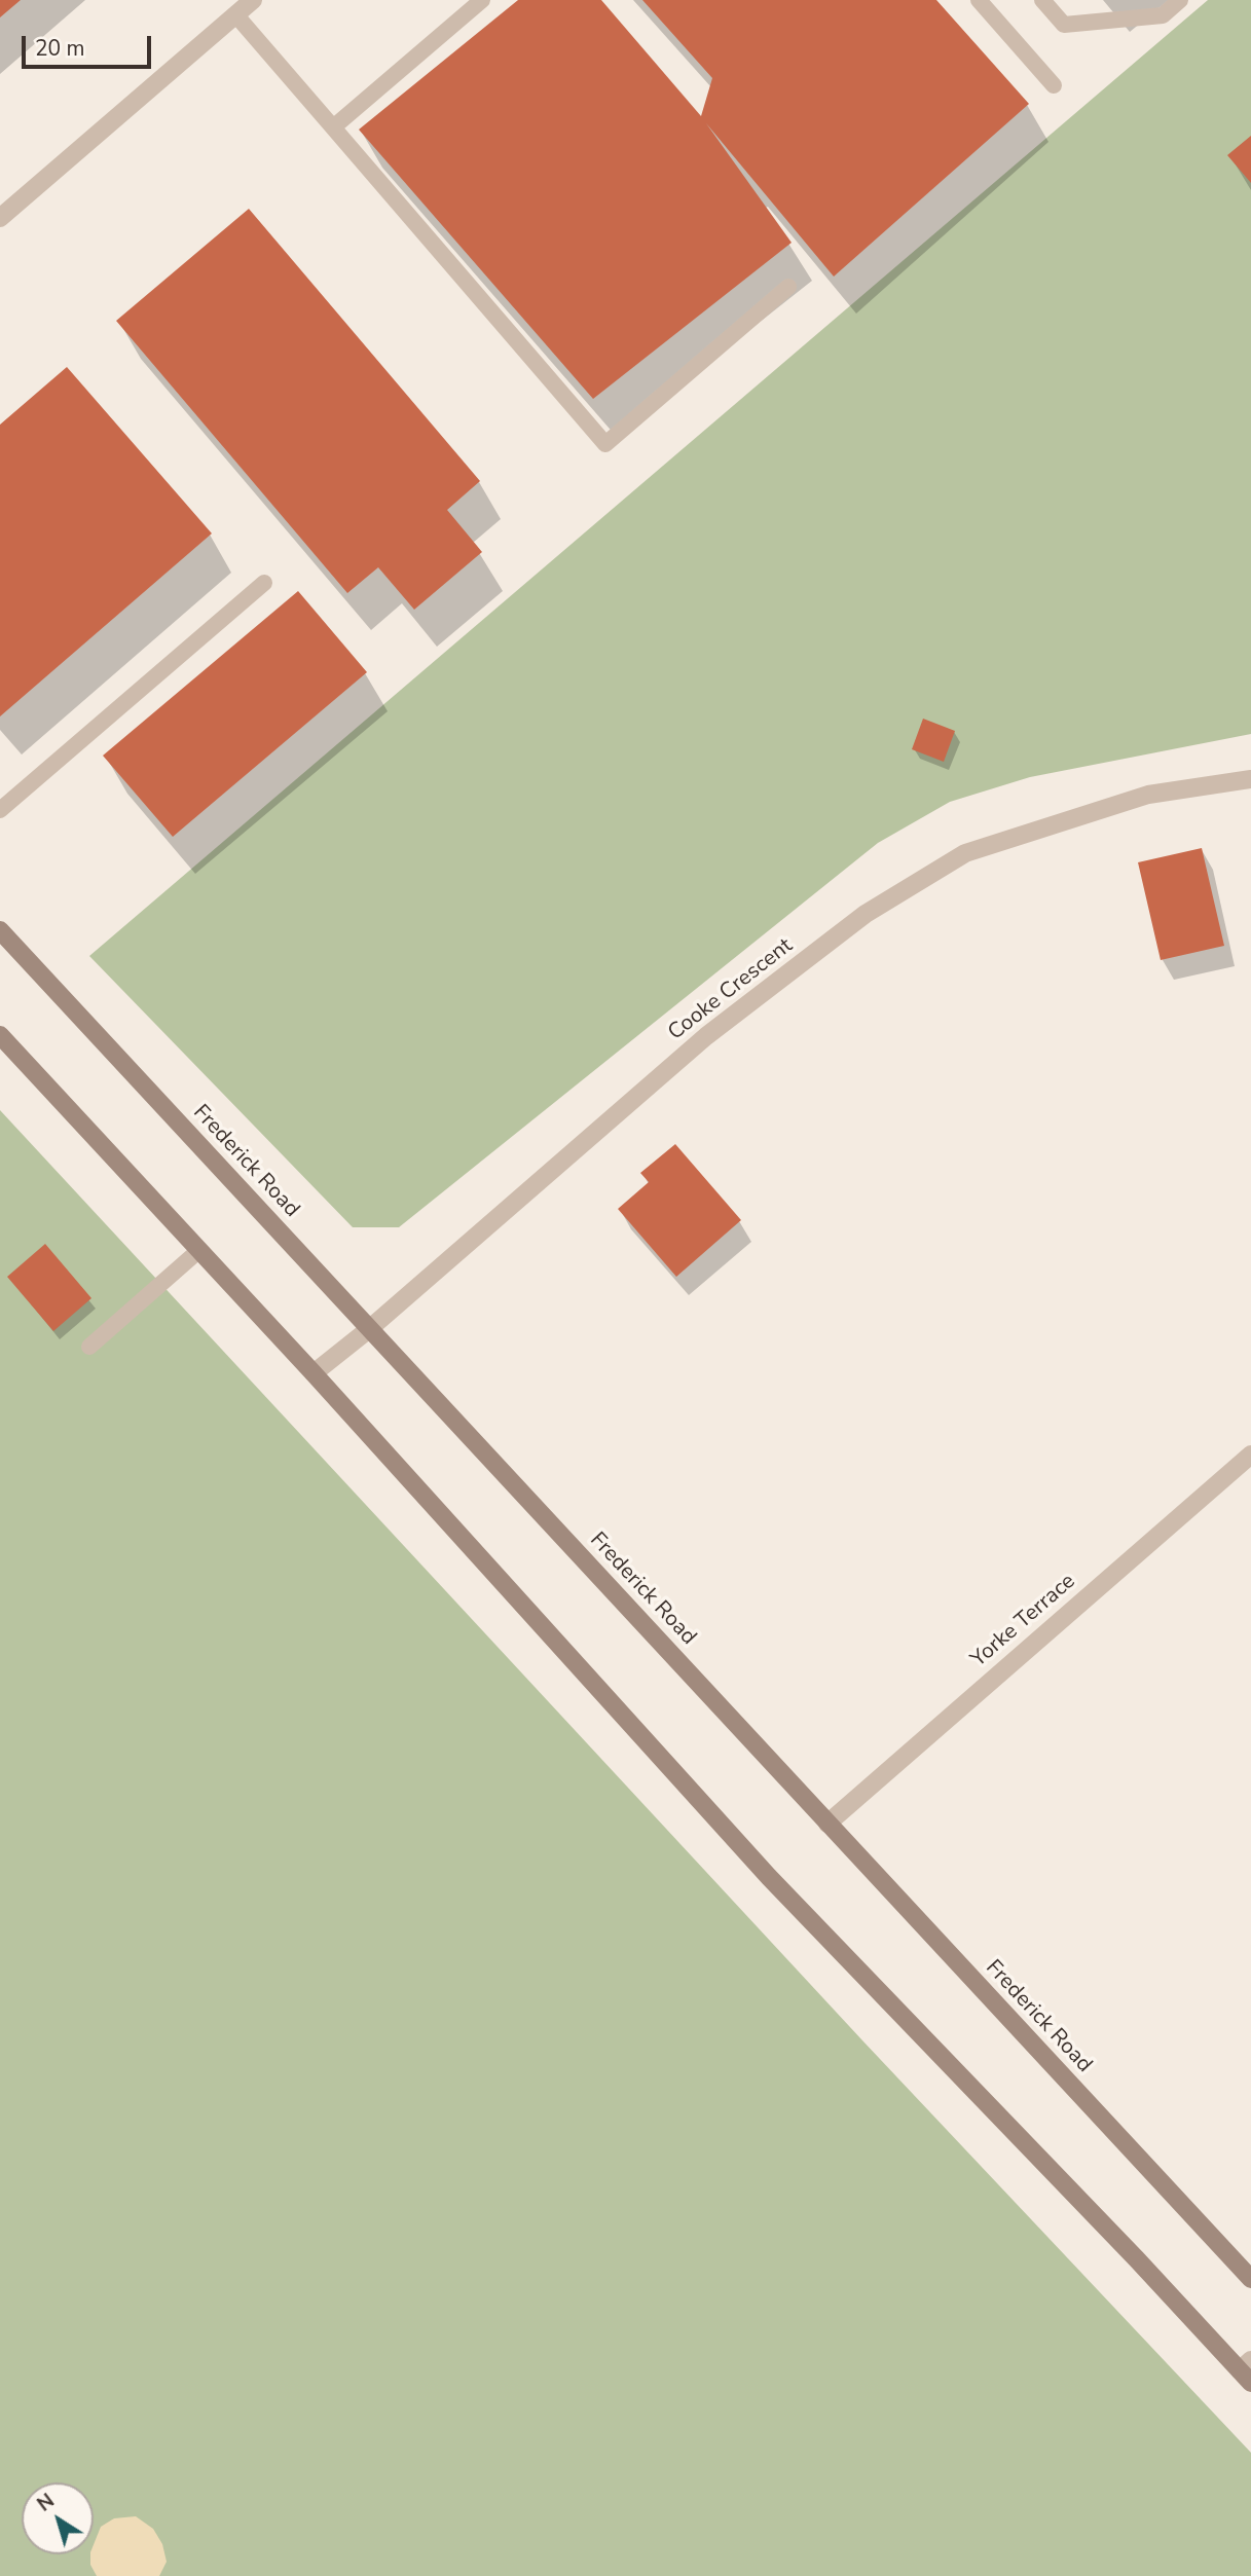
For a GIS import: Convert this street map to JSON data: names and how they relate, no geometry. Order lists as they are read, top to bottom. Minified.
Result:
{"streets":{"main road":["Frederick Road"],"street":["Cooke Crescent","Yorke Terrace"]},"crossings":[["Cooke Crescent","Frederick Road"],["Frederick Road","Yorke Terrace"]],"scale_bar":"20 m","north":"top left"}
